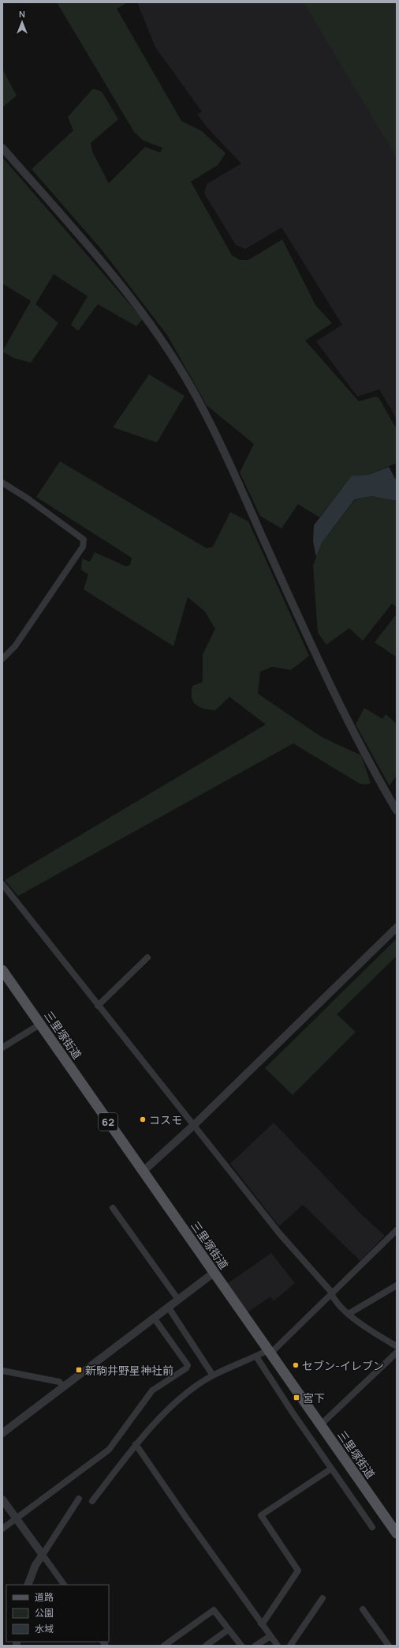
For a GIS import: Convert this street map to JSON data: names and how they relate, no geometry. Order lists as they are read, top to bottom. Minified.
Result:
{"streets":{"main road":["三里塚街道","62"]},"places":{"other":["コスモ","セブン-イレブン"],"transit":["新駒井野星神社前","宮下"]},"legend":["道路","公園","水域"],"north":"top"}
